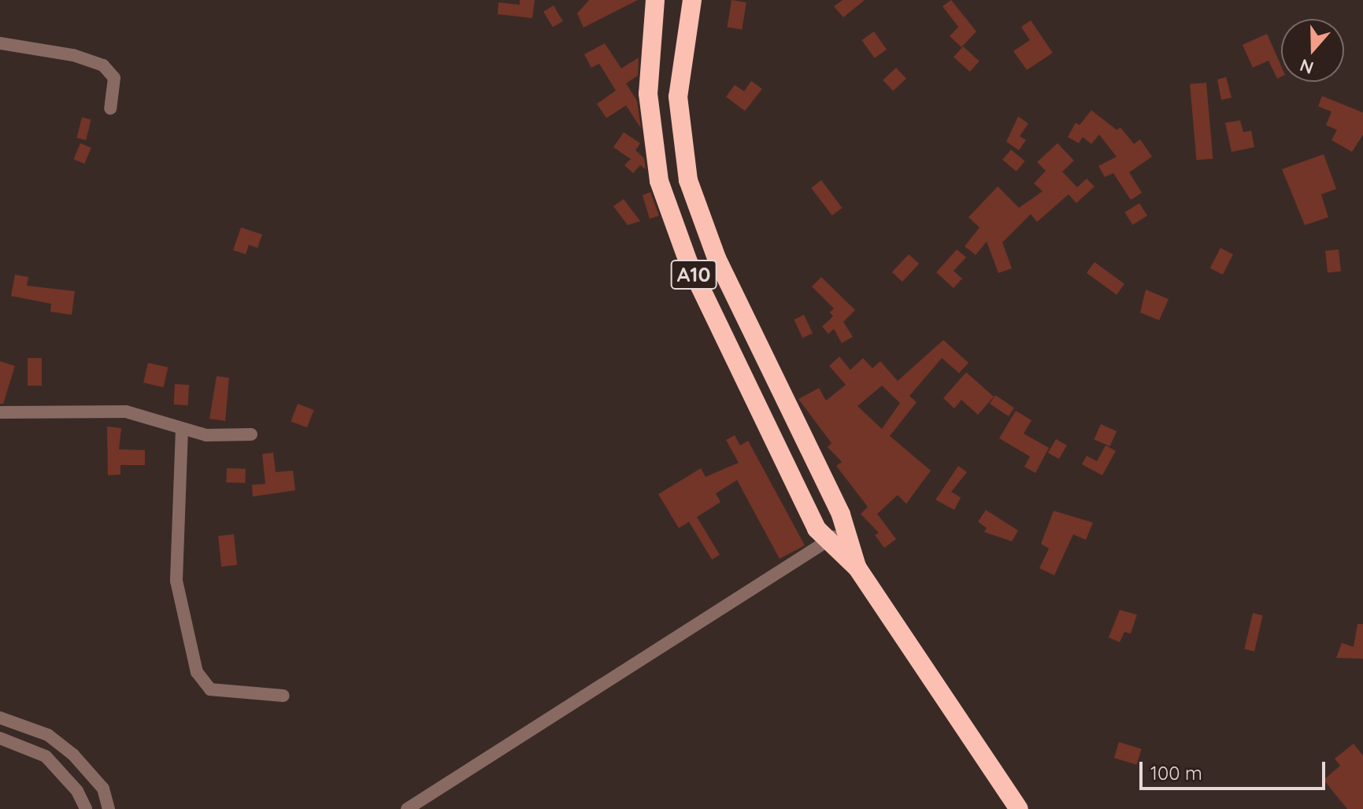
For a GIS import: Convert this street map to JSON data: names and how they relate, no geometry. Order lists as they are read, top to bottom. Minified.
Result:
{"streets":{"highway":["A10"]},"scale_bar":"100 m","north":"bottom"}
